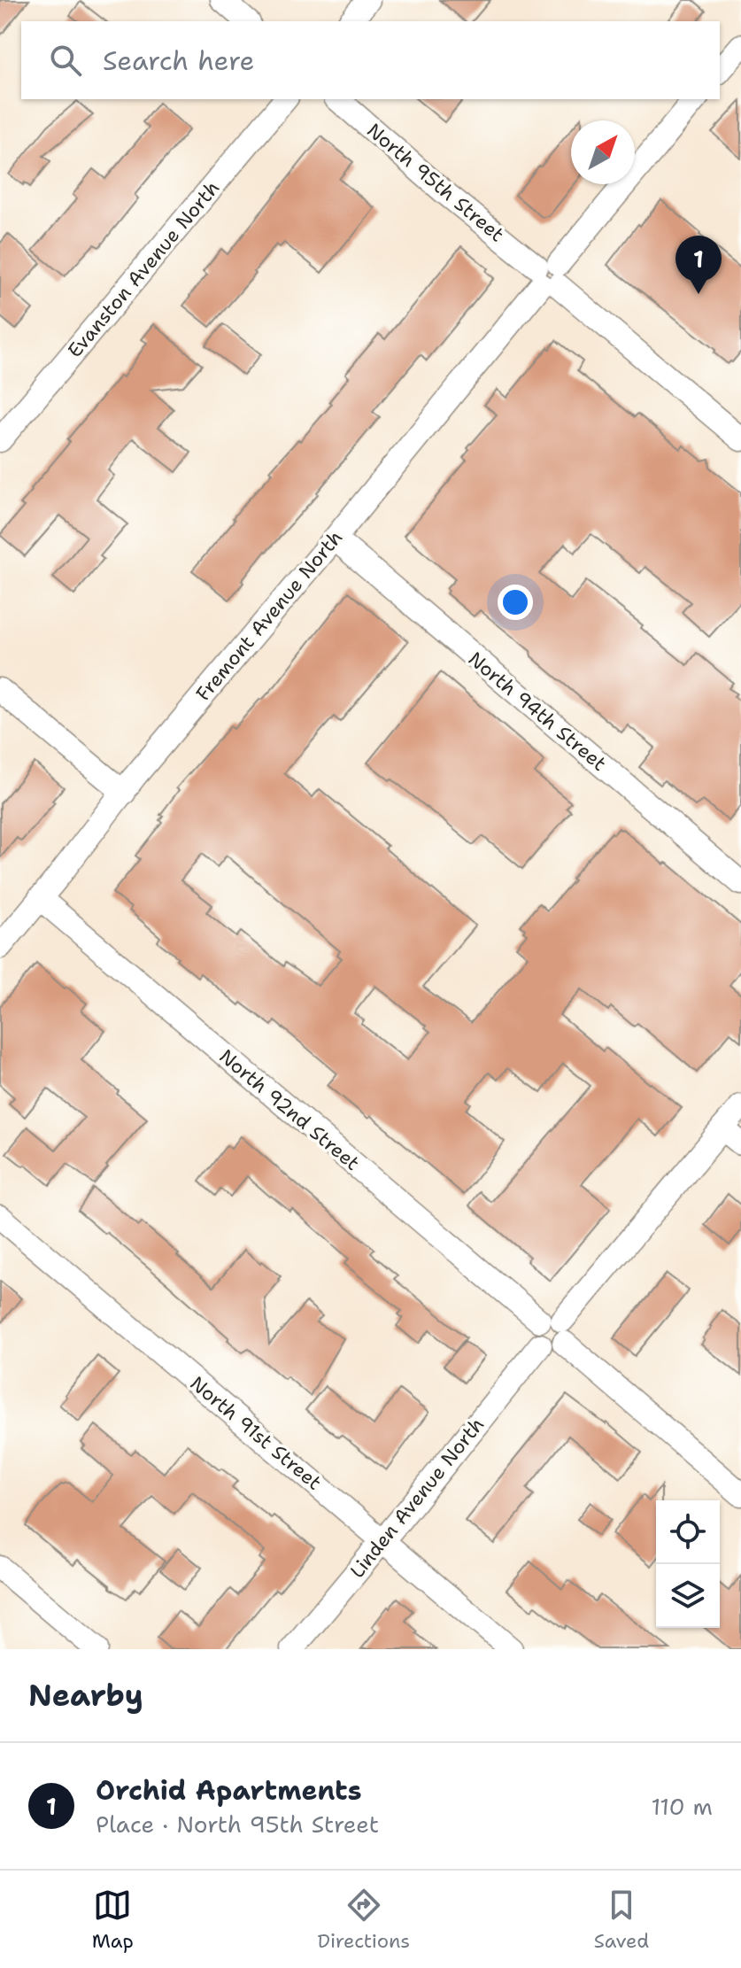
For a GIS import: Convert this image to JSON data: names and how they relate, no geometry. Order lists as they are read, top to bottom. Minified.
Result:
{"streets":{"street":["North 95th Street","Evanston Avenue North","Fremont Avenue North","North 94th Street","North 92nd Street","North 91st Street","Linden Avenue North"]},"crossings":[["North 95th Street","Fremont Avenue North"],["Fremont Avenue North","North 94th Street"],["Fremont Avenue North","North 92nd Street"],["North 92nd Street","Linden Avenue North"],["North 91st Street","Linden Avenue North"]],"north":"top right","page":{"search":"Search here","pins":"1","heading":"Nearby","list":[{"mark":"1","name":"Orchid Apartments","note":"Place · North 95th Street","value":"110 m"}],"nav":["Map","Directions","Saved"]}}
